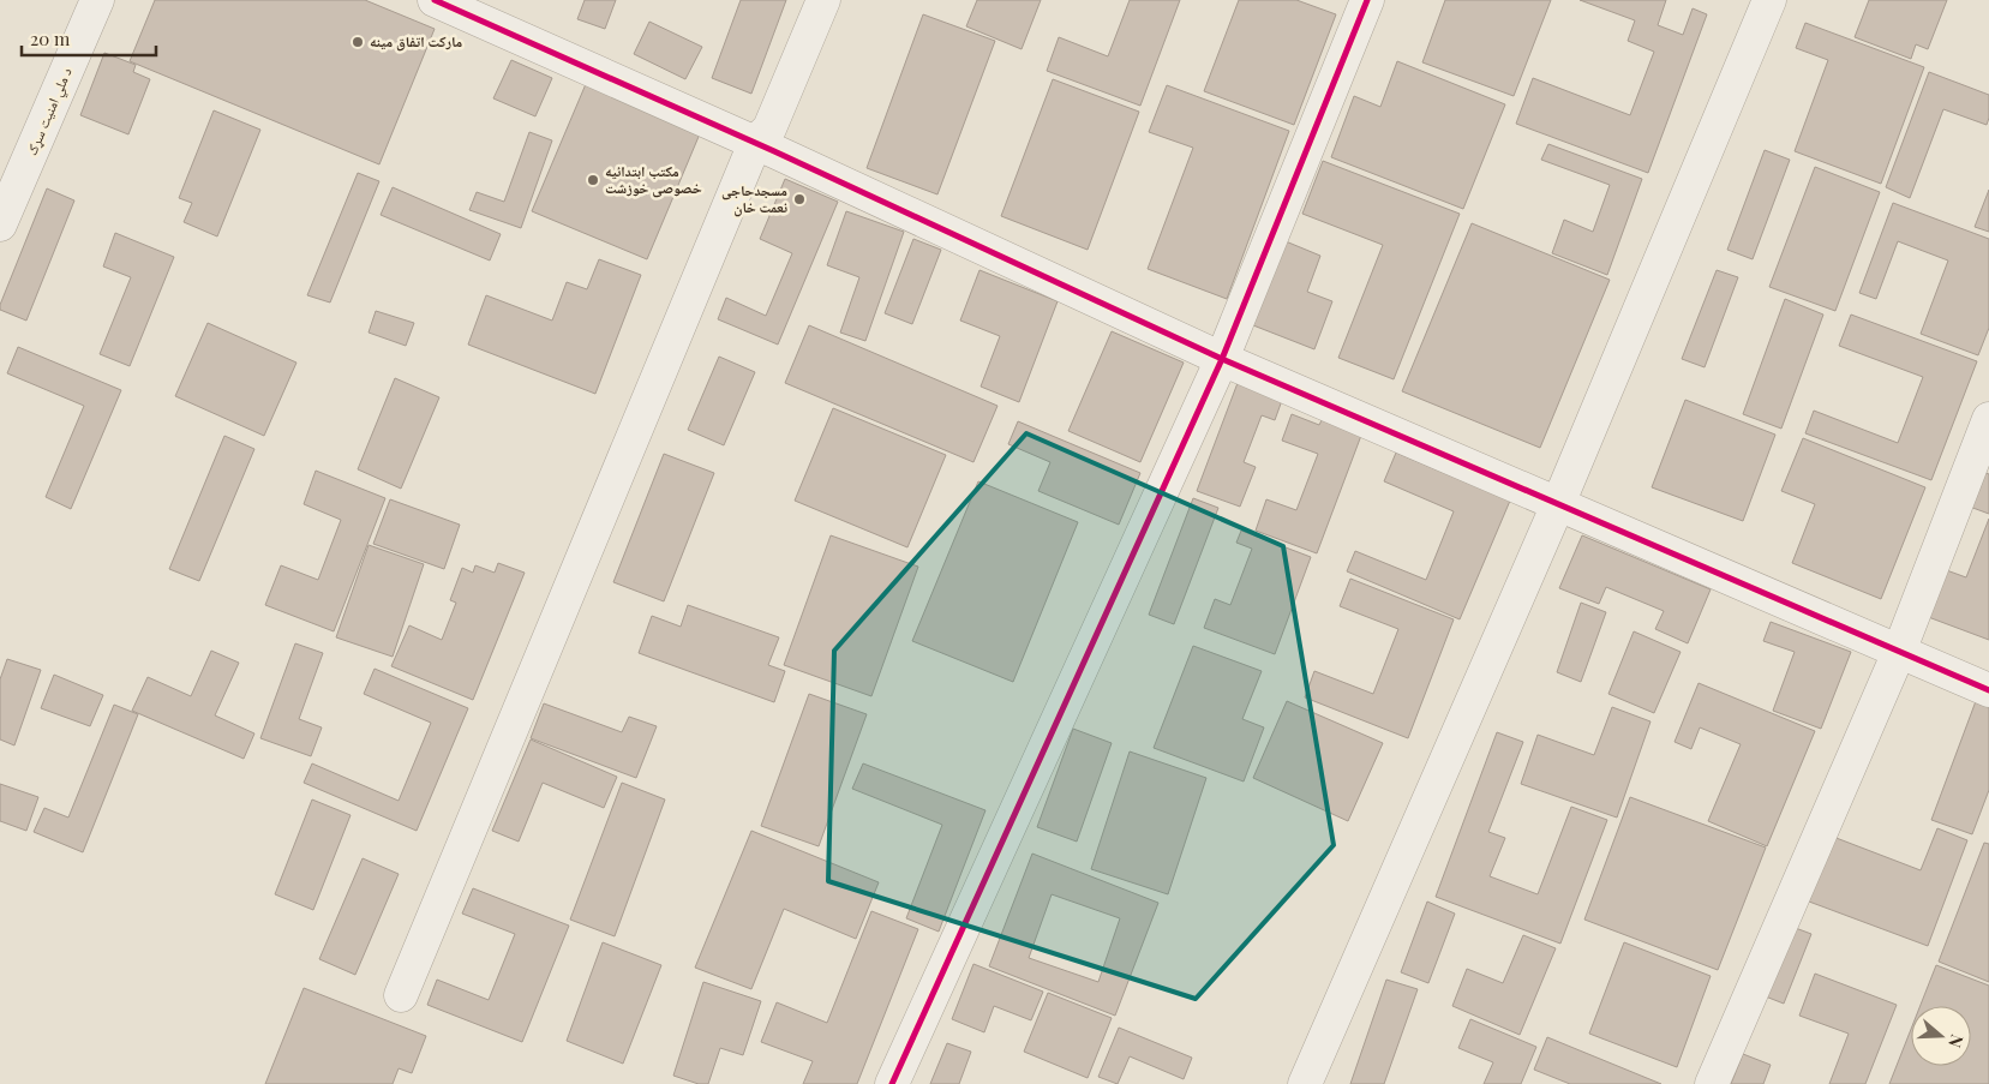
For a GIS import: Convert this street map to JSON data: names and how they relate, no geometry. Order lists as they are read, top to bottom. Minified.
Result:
{"streets":{"street":["د ملي امنیت سړک"]},"places":["مارکت اتفاق مینه","مکتب ابتدائیه خصوصی خوزشت","مسجدحاجی نعمت خان"],"scale_bar":"20 m","north":"right"}
